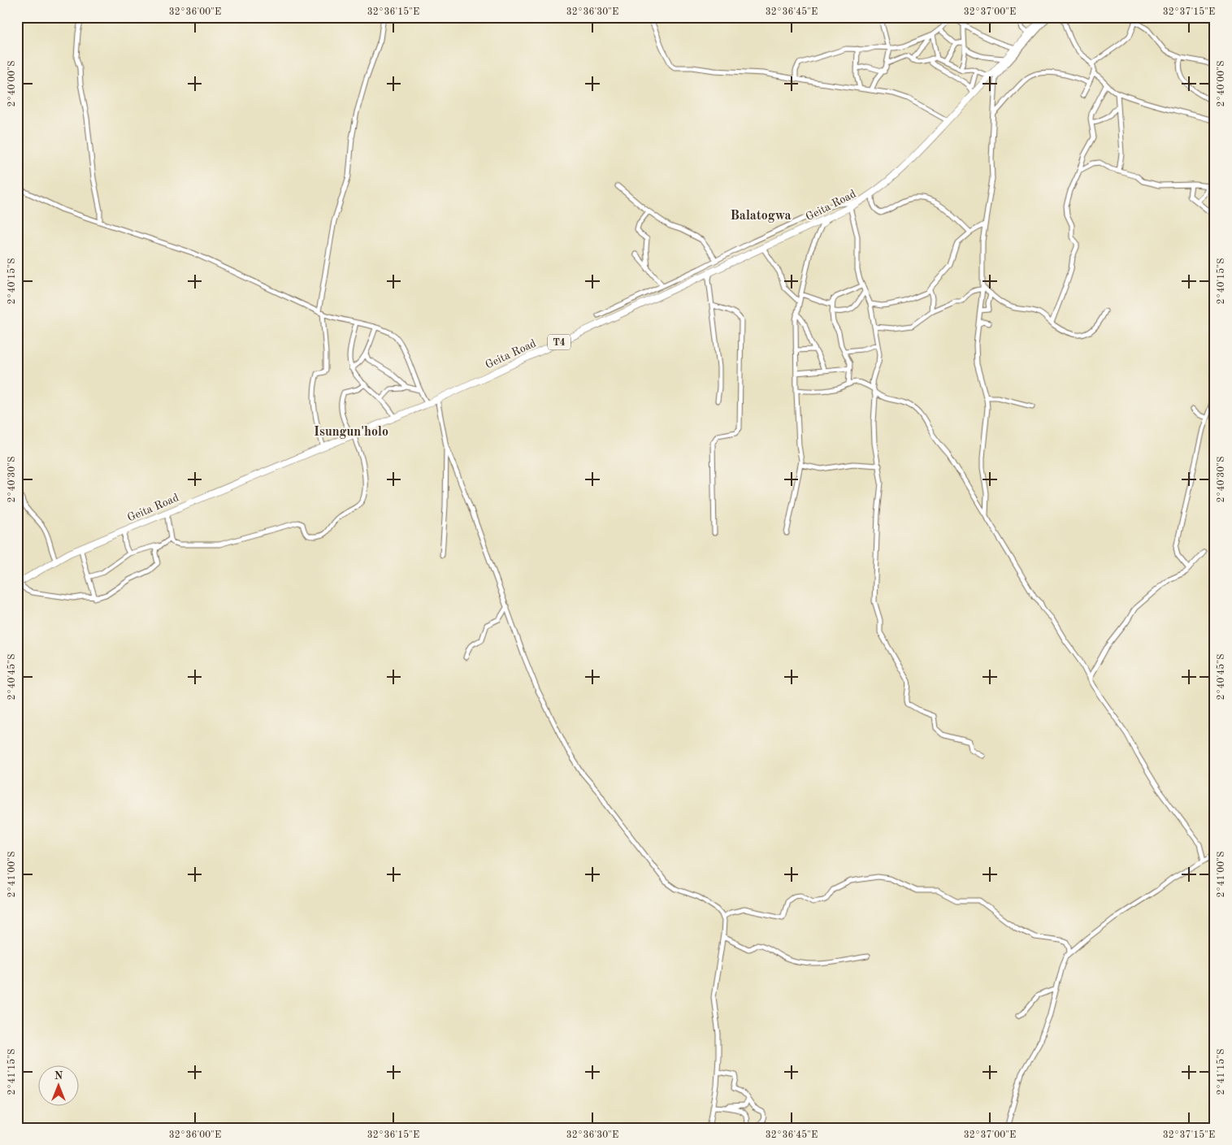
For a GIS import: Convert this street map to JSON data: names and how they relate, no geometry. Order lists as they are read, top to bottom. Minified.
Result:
{"streets":{"highway":["Geita Road","T4"]},"districts":["Balatogwa","Isungun'holo"],"north":"top","coordinates":["32°36'00\"E","32°36'15\"E","32°36'30\"E","32°36'45\"E","32°37'00\"E","32°37'15\"E","2°40'00\"S","2°40'15\"S","2°40'30\"S","2°40'45\"S","2°41'00\"S","2°41'15\"S"]}
